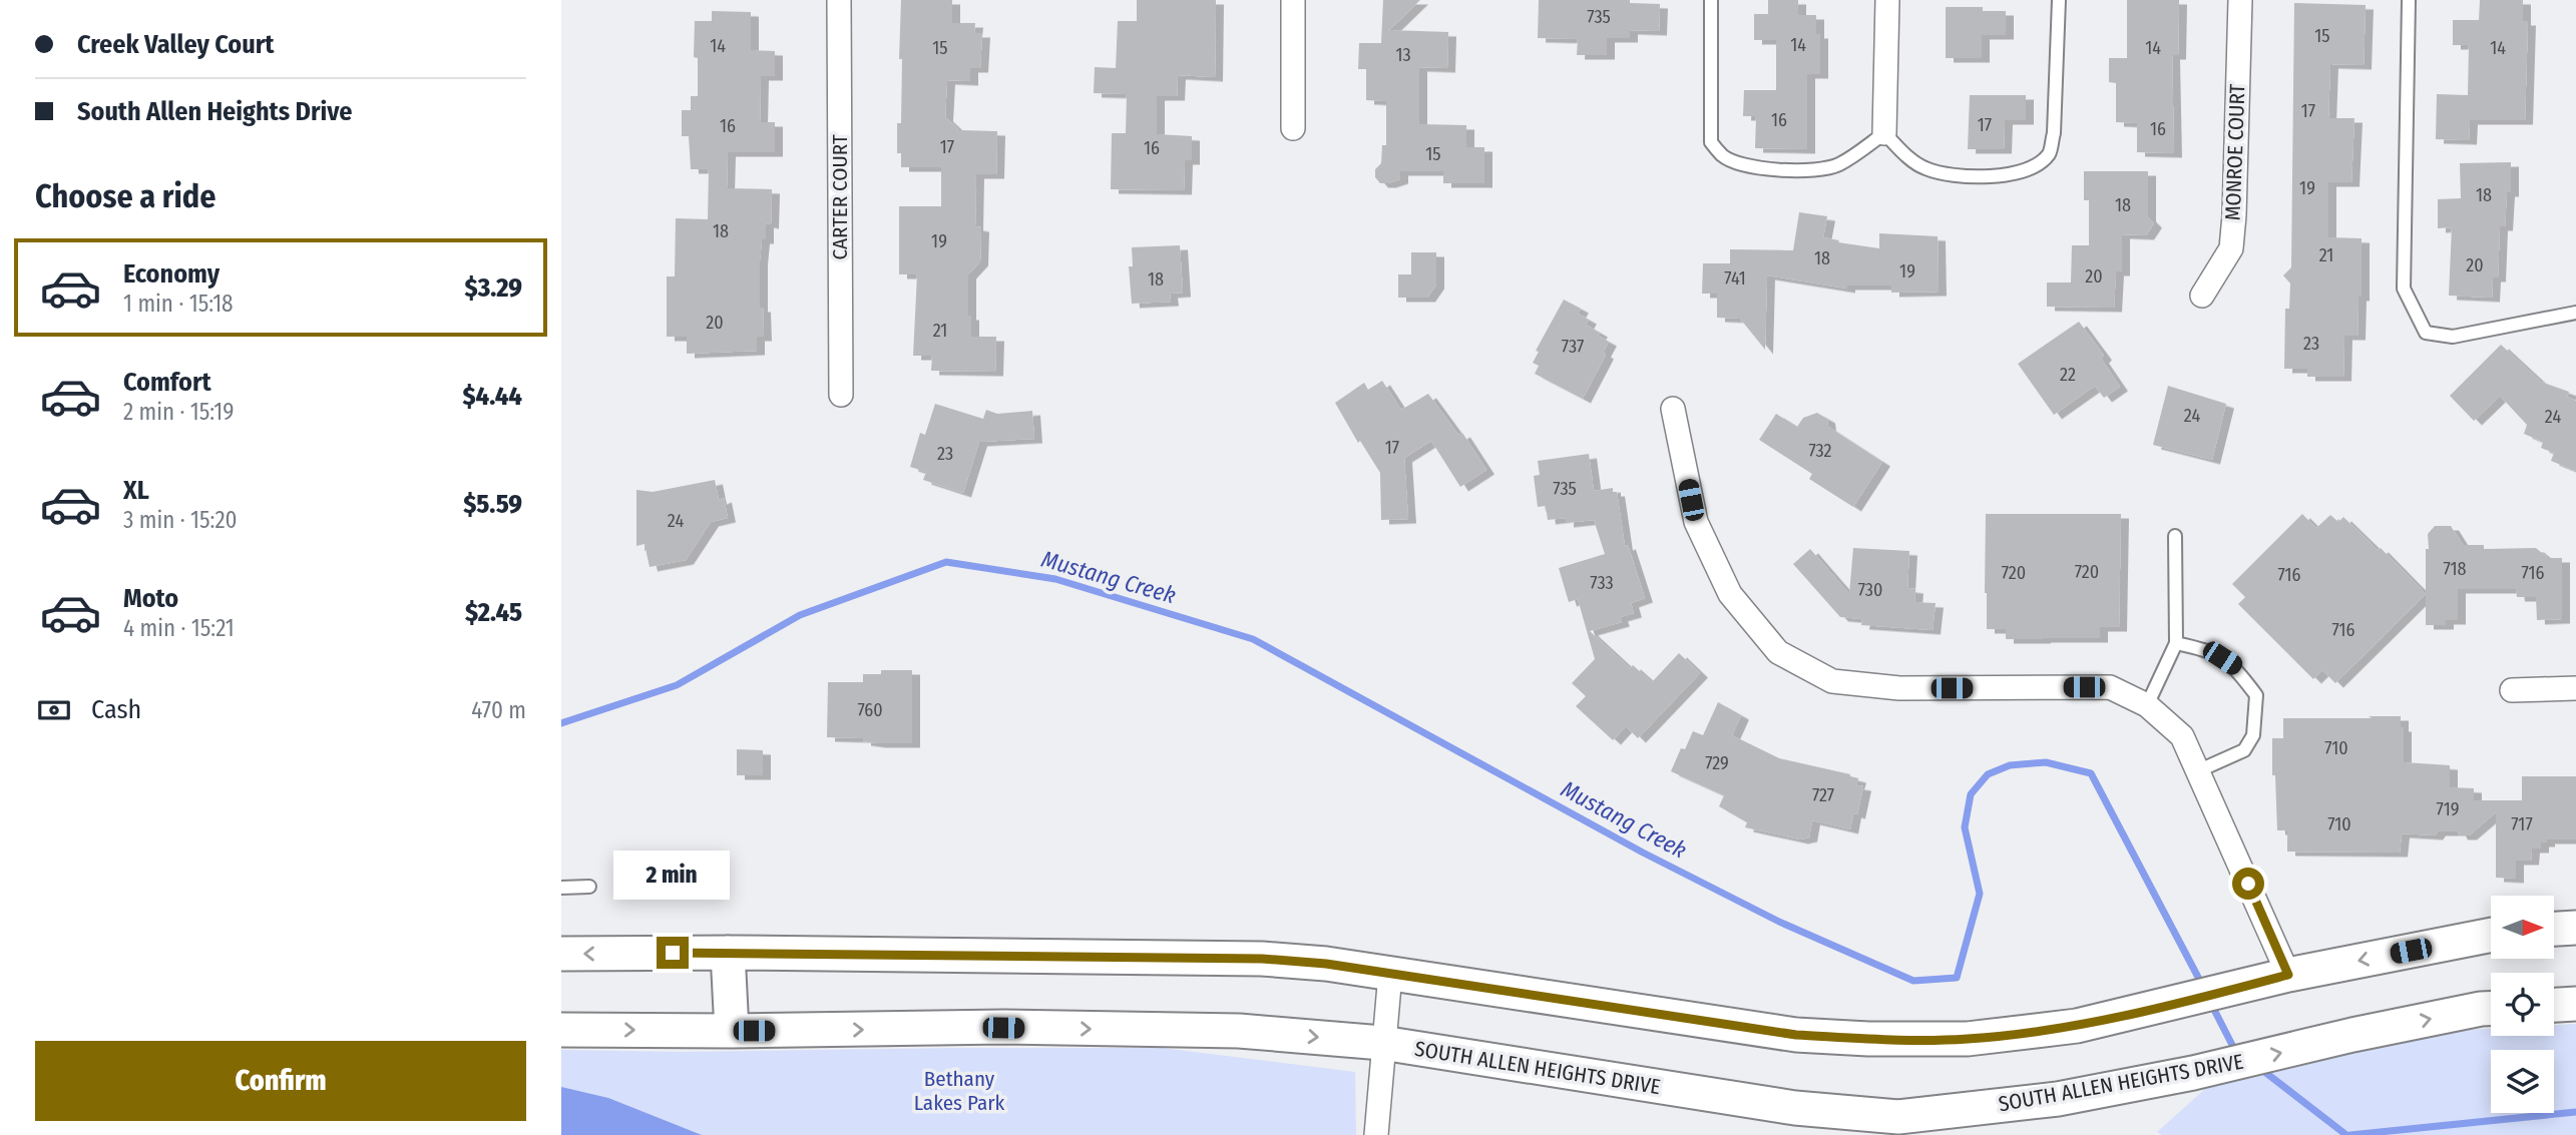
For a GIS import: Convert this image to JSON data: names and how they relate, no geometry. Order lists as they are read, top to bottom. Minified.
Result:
{"streets":{"main road":["SOUTH ALLEN HEIGHTS DRIVE"],"street":["MONROE COURT","CARTER COURT"]},"water":["Mustang Creek"],"parks":["Bethany Lakes Park"],"house_numbers":["735","15","14","14","15","14","14","13","17","16","17","16","16","17","16","15","19","18","18","18","19","21","18","20","19","20","741","18","20","21","23","737","22","24","24","17","732","23","735","24","718","720","720","716","716","733","730","716","760","710","729","727","719","710","717"],"north":"right","page":{"banner":["Creek Valley Court","South Allen Heights Drive"],"heading":"Choose a ride","list":[{"name":"Economy","note":"1 min · 15:18","value":"$3.29"},{"name":"Comfort","note":"2 min · 15:19","value":"$4.44"},{"name":"XL","note":"3 min · 15:20","value":"$5.59"},{"name":"Moto","note":"4 min · 15:21","value":"$2.45"}],"pay":["Cash","470 m"],"bubble":"2 min","buttons":"Confirm"}}
